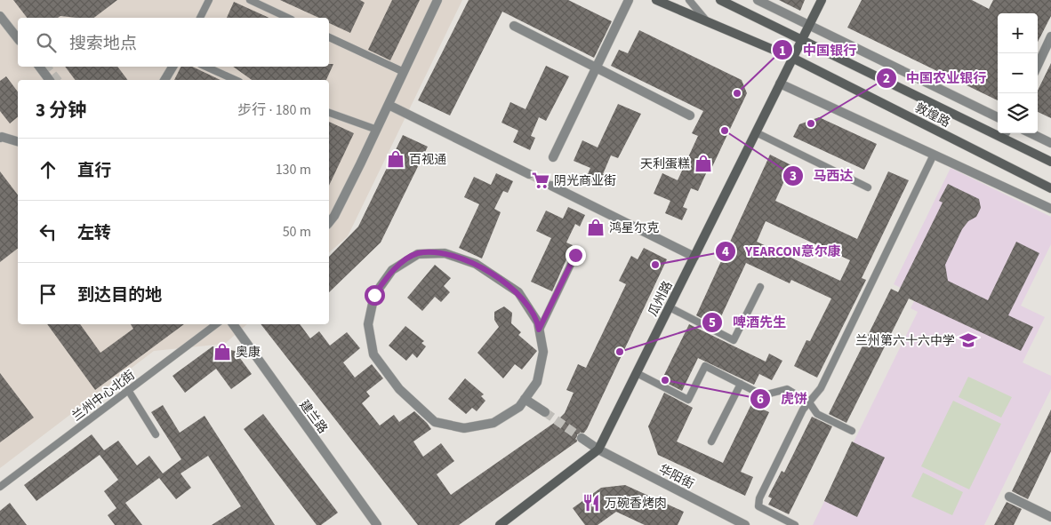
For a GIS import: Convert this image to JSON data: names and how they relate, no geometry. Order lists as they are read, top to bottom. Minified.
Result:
{"streets":{"main road":["敦煌路","瓜州路"],"street":["建兰路","华阳街"],"lane":["兰州中心北街"]},"crossings":[["敦煌路","瓜州路"],["瓜州路","华阳街"]],"places":{"other":["中国银行","中国农业银行","马西达","YEARCON意尔康","啤酒先生","虎饼"],"shop":["百视通","天利蛋糕","鸿星尔克","奥康"],"supermarket":["阴光商业街"],"school or university":["兰州第六十六中学"],"restaurant":["万碗香烤肉"]},"page":{"map_buttons":["+","−"],"search":"搜索地点","heading":["3 分钟","步行 · 180 m"],"list":[["直行","130 m"],["左转","50 m"],"到达目的地"]}}
